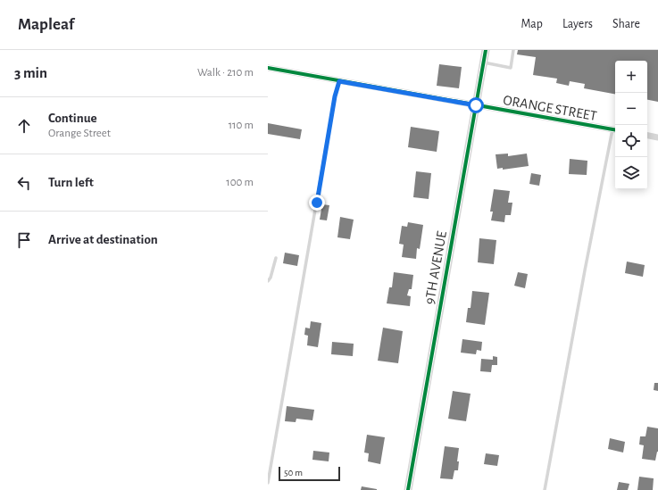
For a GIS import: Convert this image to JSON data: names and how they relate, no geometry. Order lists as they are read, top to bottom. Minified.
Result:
{"streets":{"street":["ORANGE STREET","9TH AVENUE"]},"crossings":[["ORANGE STREET","9TH AVENUE"]],"scale_bar":"50 m","page":{"header":"Mapleaf","nav":["Map","Layers","Share"],"heading":["3 min","Walk · 210 m"],"map_buttons":["+","−"],"list":[["Continue","Orange Street","110 m"],["Turn left","100 m"],"Arrive at destination"],"scale":"50 m"}}
